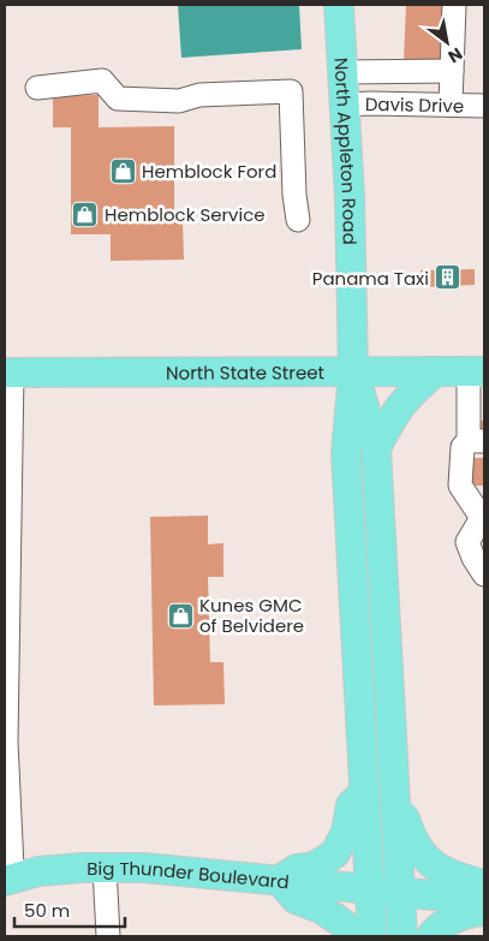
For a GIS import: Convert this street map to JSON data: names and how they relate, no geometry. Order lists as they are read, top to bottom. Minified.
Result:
{"streets":{"main road":["North Appleton Road","North State Street","Big Thunder Boulevard"],"street":["Davis Drive"]},"crossings":[["Davis Drive","North Appleton Road"],["North Appleton Road","North State Street"]],"places":{"shop":["Hemblock Ford","Hemblock Service","Kunes GMC of Belvidere"],"building":["Panama Taxi"]},"scale_bar":"50 m","north":"bottom right"}
